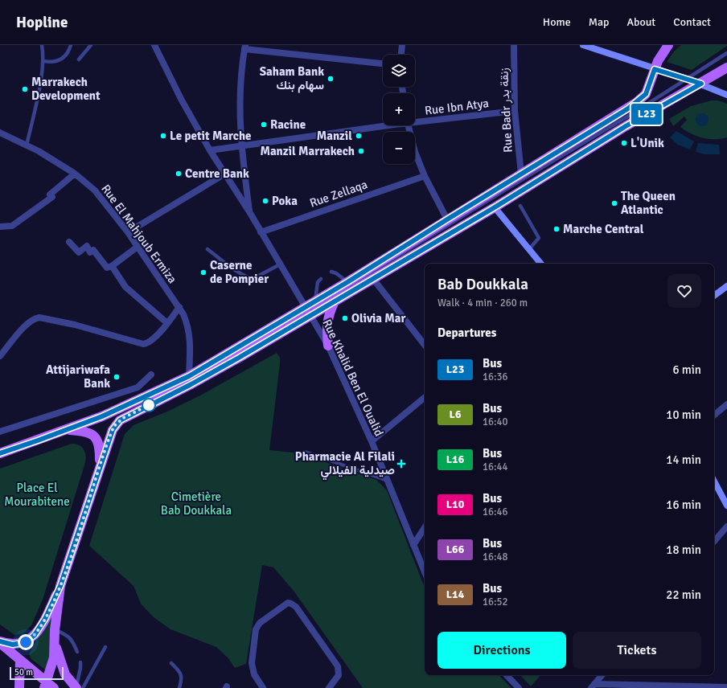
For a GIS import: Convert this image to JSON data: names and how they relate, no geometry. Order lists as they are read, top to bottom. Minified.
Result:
{"streets":{"street":["Rue Ibn Atya","Rue Badr زنقة بدر","Rue Zellaqa","Rue El Mahjoub Ermiza","Rue Khalid Ben El Oualid"]},"crossings":[["Rue Ibn Atya","Rue Badr زنقة بدر"],["Rue Ibn Atya","Rue Khalid Ben El Oualid"],["Rue Zellaqa","Rue Khalid Ben El Oualid"]],"parks":["Place El Mourabitene","Cimetière Bab Doukkala"],"places":{"other":["Saham Bank سهام بنك","Marrakech Development","Racine","Le petit Marche","Manzil","L'Unik","Manzil Marrakech","Centre Bank","Poka","The Queen Atlantic","Marche Central","Caserne de Pompier","Olivia Mar","Attijariwafa Bank"],"health":["Pharmacie Al Filali صيدلية الفيلالي"]},"lines":["bus line L23"],"scale_bar":"50 m","page":{"header":"Hopline","nav":["Home","Map","About","Contact"],"on_map":"L23","map_buttons":["+","−"],"heading":[["Bab Doukkala","Walk · 4 min · 260 m"],"Departures"],"list":[{"mark":"L23","name":"Bus","note":"16:36","value":"6 min"},{"mark":"L6","name":"Bus","note":"16:40","value":"10 min"},{"mark":"L16","name":"Bus","note":"16:44","value":"14 min"},{"mark":"L10","name":"Bus","note":"16:46","value":"16 min"},{"mark":"L66","name":"Bus","note":"16:48","value":"18 min"},{"mark":"L14","name":"Bus","note":"16:52","value":"22 min"}],"buttons":["Directions","Tickets"],"scale":"50 m"}}
